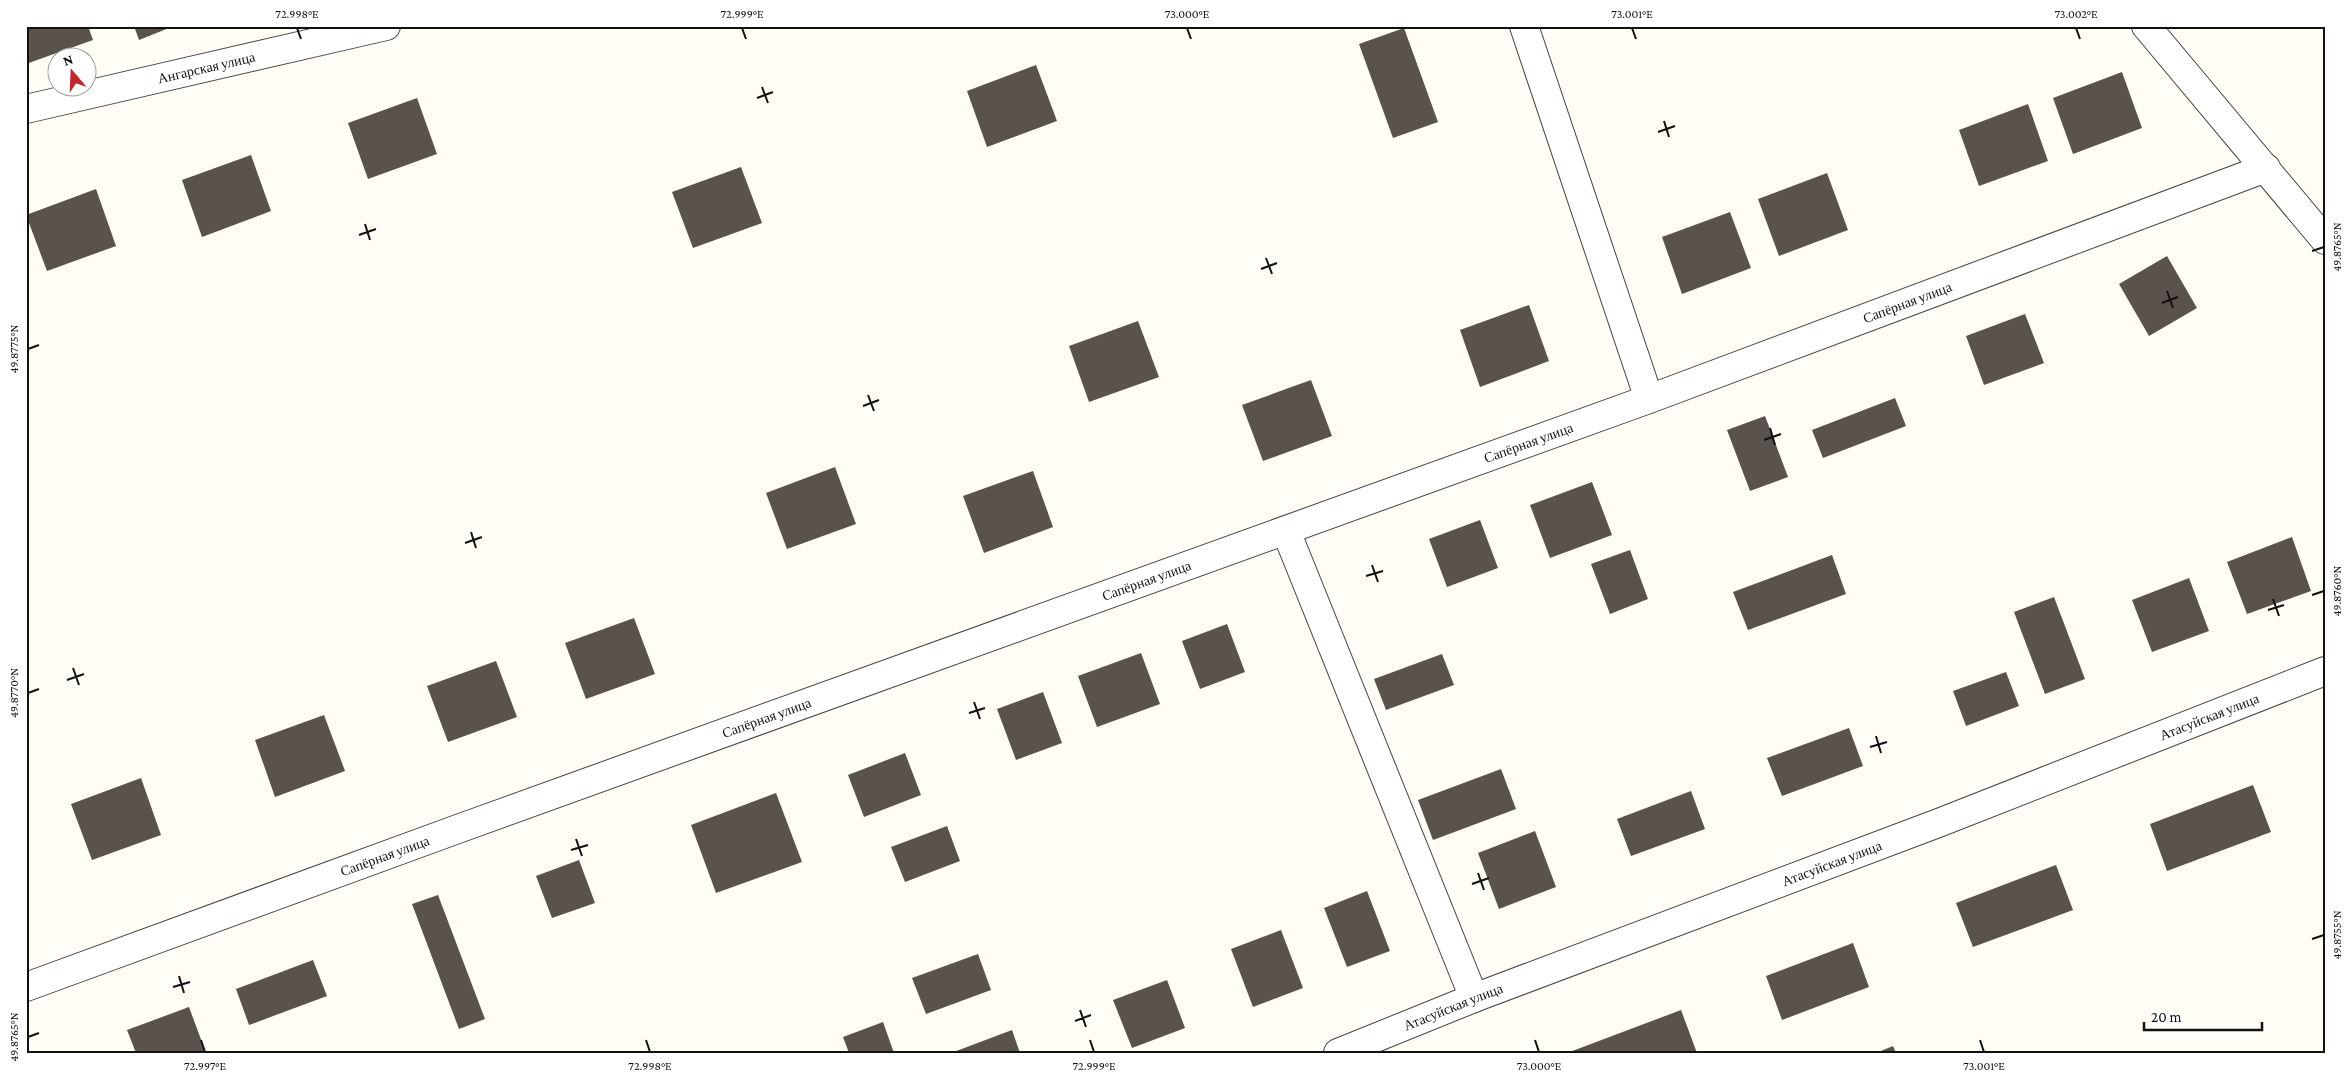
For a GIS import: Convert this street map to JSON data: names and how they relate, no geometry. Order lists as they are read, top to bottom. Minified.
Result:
{"streets":{"street":["Ангарская улица","Сапёрная улица","Атасуйская улица"]},"scale_bar":"20 m","north":"top","coordinates":["72.998°E","72.999°E","73.000°E","73.001°E","73.002°E","49.8765°N","49.8775°N","49.8760°N","49.8770°N","49.8755°N","72.997°E"]}
